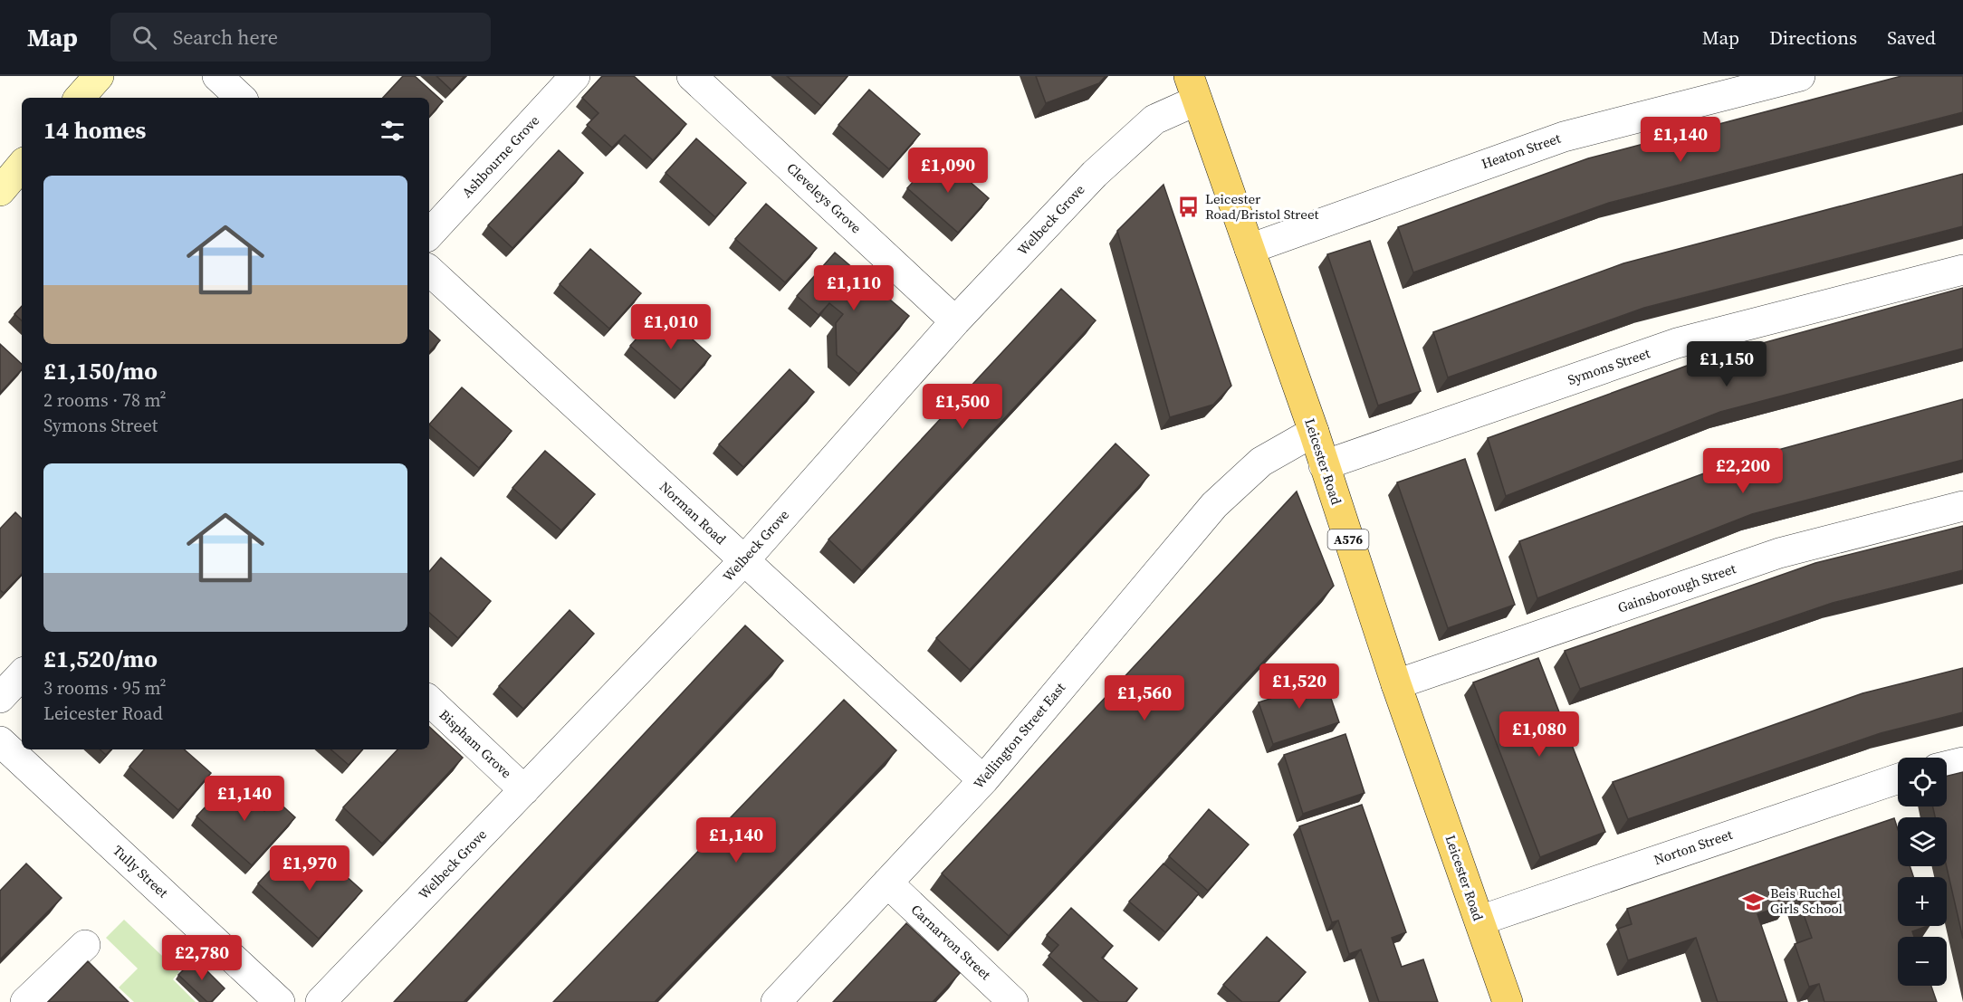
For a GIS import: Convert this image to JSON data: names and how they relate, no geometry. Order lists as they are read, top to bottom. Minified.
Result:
{"streets":{"main road":["Leicester Road","A576"],"street":["Heaton Street","Ashbourne Grove","Cleveleys Grove","Welbeck Grove","Symons Street","Norman Road","Gainsborough Street","Wellington Street East","Bispham Grove","Norton Street","Tully Street","Carnarvon Street"]},"crossings":[["Heaton Street","Leicester Road"],["Cleveleys Grove","Welbeck Grove"],["Welbeck Grove","Leicester Road"],["Welbeck Grove","Norman Road"],["Welbeck Grove","Bispham Grove"],["Symons Street","Leicester Road"],["Leicester Road","Gainsborough Street"],["Leicester Road","Wellington Street East"],["Leicester Road","Norton Street"],["Norman Road","Wellington Street East"],["Wellington Street East","Carnarvon Street"]],"places":{"bus stop":["Leicester Road/Bristol Street"],"school or university":["Beis Ruchel Girls School"]},"page":{"header":"Map","search":"Search here","nav":["Map","Directions","Saved"],"heading":"14 homes","price":["£1,140","£1,090","£1,110","£1,010","£1,150","£1,500","£2,200","£1,520","£1,560","£1,080","£1,140","£1,140","£1,970","£2,780"],"list":[{"name":"£1,150/mo","note":"2 rooms · 78 m² · Symons Street"},{"name":"£1,520/mo","note":"3 rooms · 95 m² · Leicester Road"}],"map_buttons":["+","−"]}}
